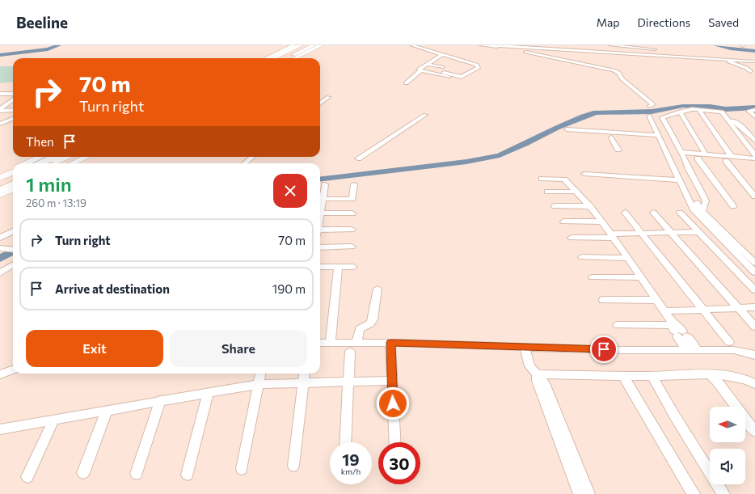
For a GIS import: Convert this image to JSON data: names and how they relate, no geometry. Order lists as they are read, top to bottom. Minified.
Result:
{"north":"left","page":{"header":"Beeline","nav":["Map","Directions","Saved"],"turn":["70 m","Turn right"],"then":"Then","heading":["1 min","260 m · 13:19"],"list":[{"name":"Turn right","value":"70 m"},{"name":"Arrive at destination","value":"190 m"}],"buttons":["Exit","Share"],"speed":"19 km/h","limit":"30"}}
